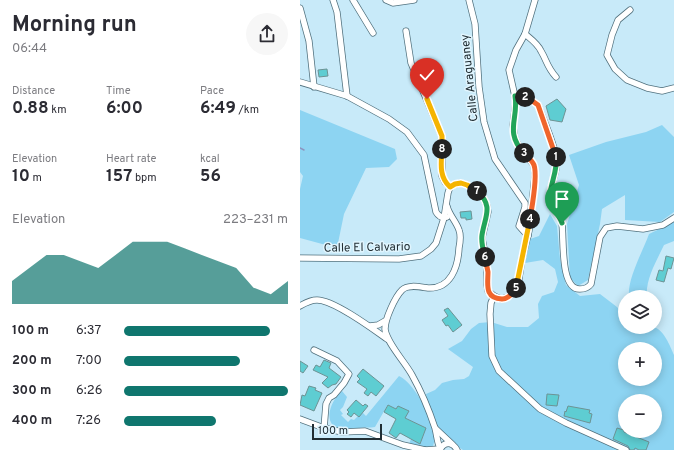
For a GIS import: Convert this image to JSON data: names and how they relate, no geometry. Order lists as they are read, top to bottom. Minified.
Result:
{"streets":{"street":["Calle Araguaney","Calle El Calvario"]},"scale_bar":"100 m","page":{"heading":["Morning run","06:44"],"stats":[["Distance","0.88 km"],["Time","6:00"],["Pace","6:49 /km"],["Elevation","10 m"],["Heart rate","157 bpm"],["kcal","56"]],"pins":["2","8","3","1","7","4","6","5"],"chart":["Elevation","223–231 m"],"map_buttons":["+","−"],"list":[{"name":"100 m","note":"6:37"},{"name":"200 m","note":"7:00"},{"name":"300 m","note":"6:26"},{"name":"400 m","note":"7:26"}],"scale":"100 m"}}
